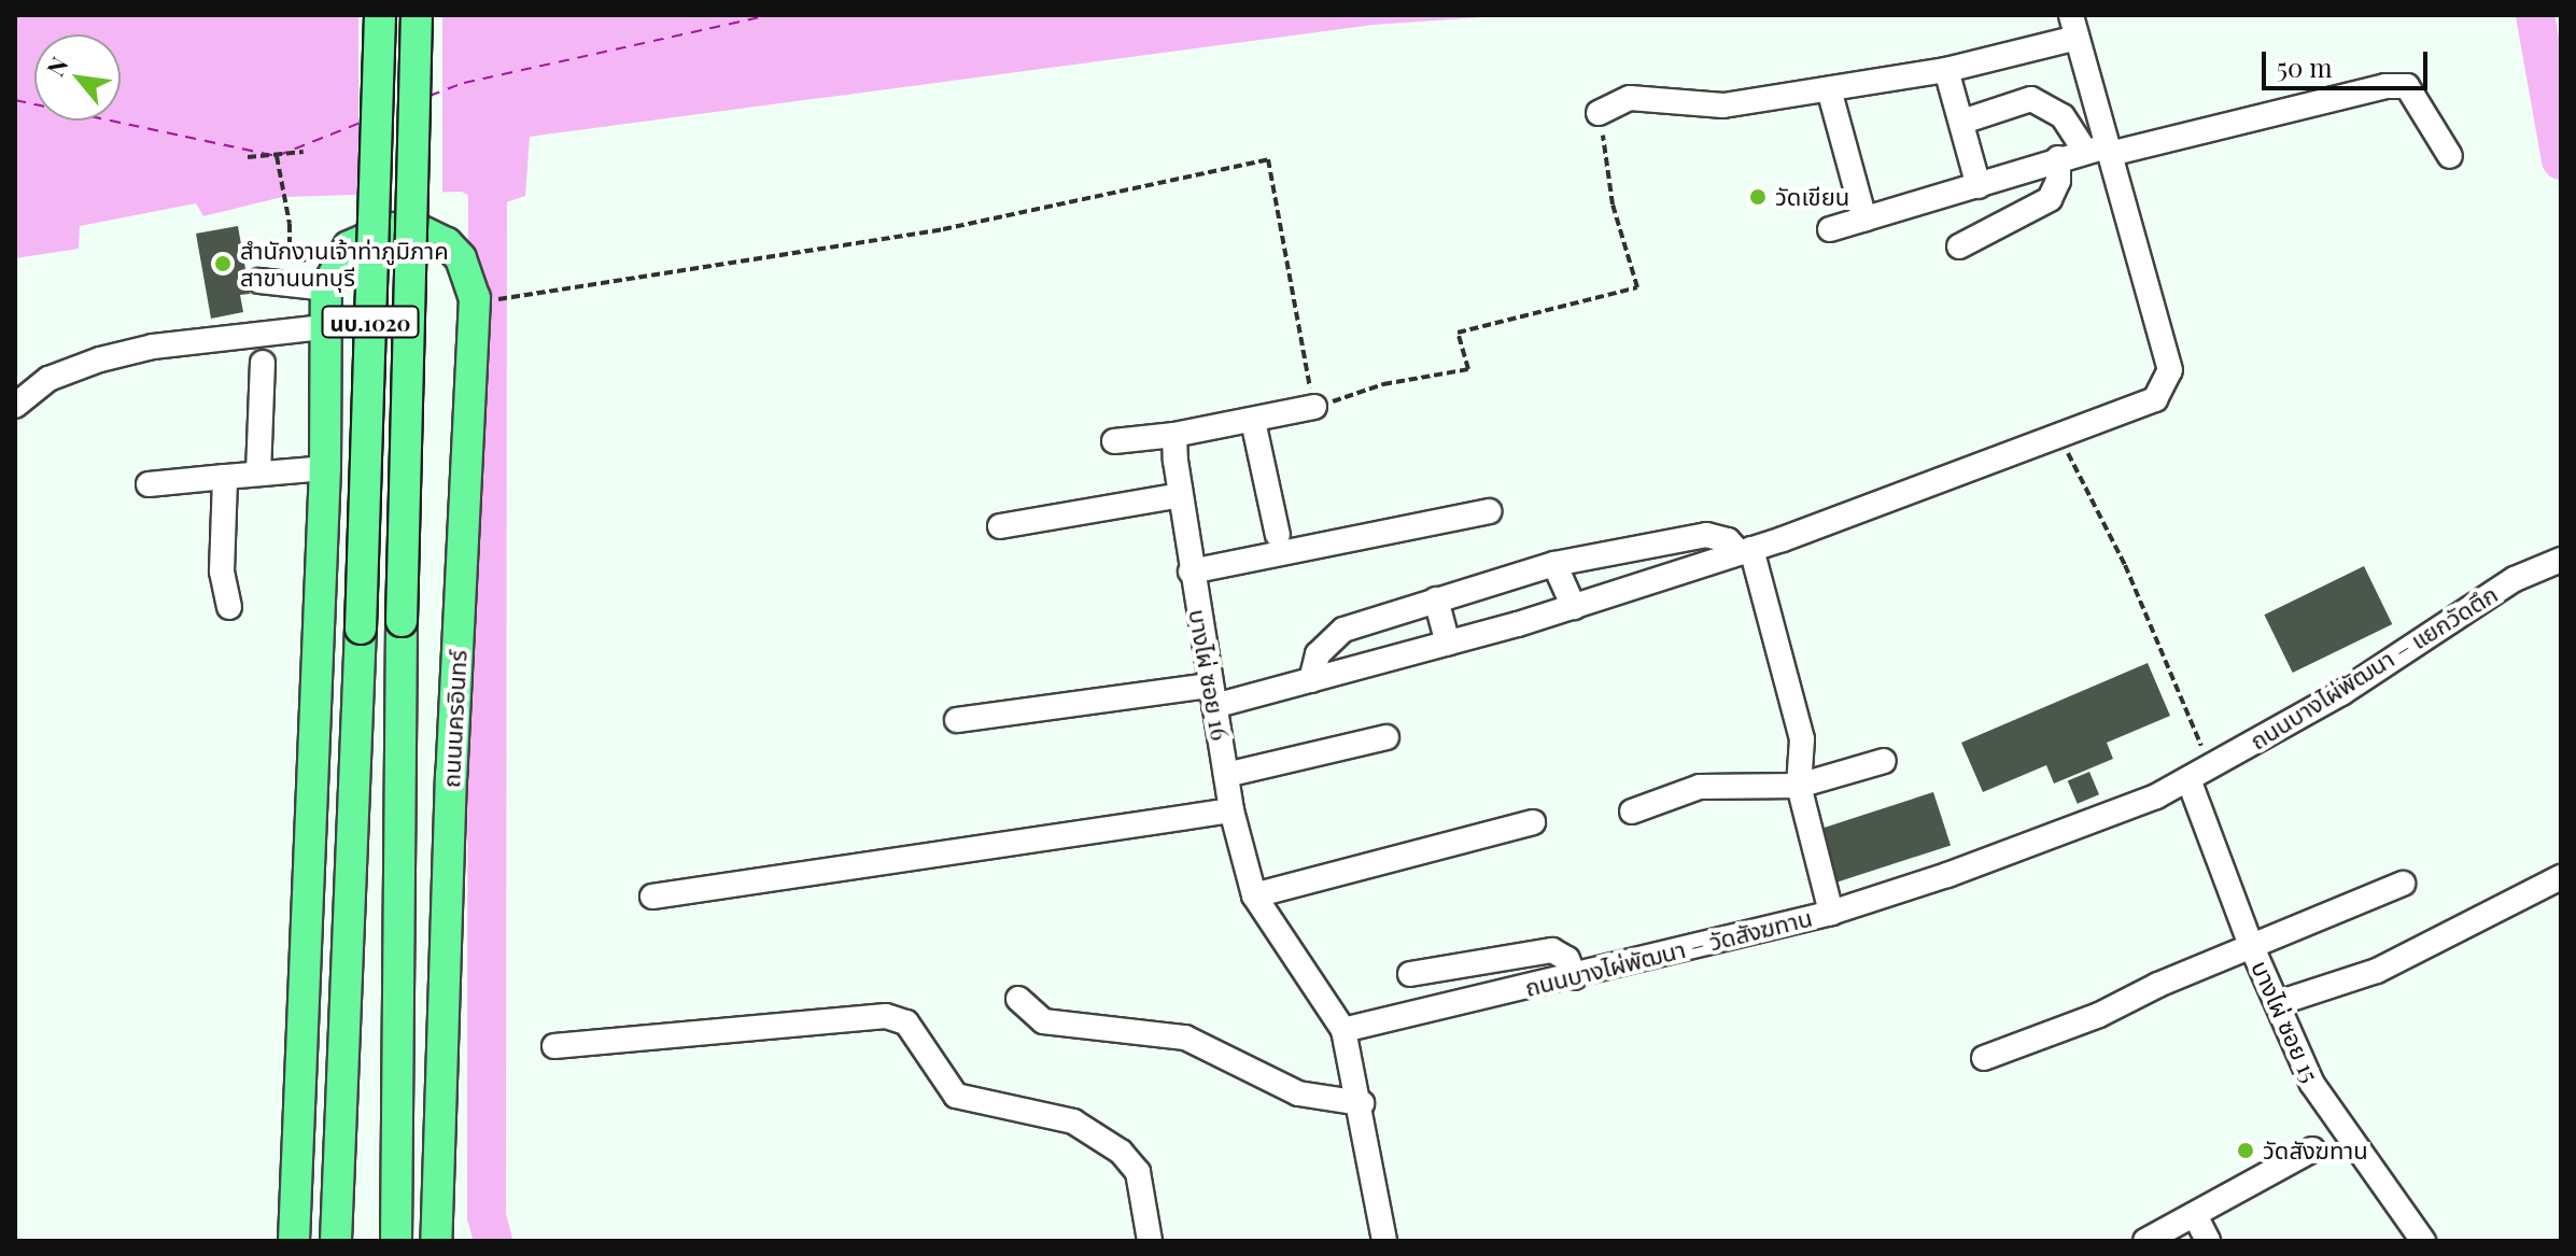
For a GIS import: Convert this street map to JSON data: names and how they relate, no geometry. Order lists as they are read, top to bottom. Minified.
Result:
{"streets":{"main road":["นบ.1020","ถนนนครอินทร์"],"street":["ถนนบางไผ่พัฒนา – แยกวัดตึก","บางไผ่ ซอย 16","ถนนบางไผ่พัฒนา – วัดสังฆทาน","บางไผ่ ซอย 15"]},"crossings":[["นบ.1020","ถนนนครอินทร์"],["ถนนบางไผ่พัฒนา – แยกวัดตึก","ถนนบางไผ่พัฒนา – วัดสังฆทาน"],["ถนนบางไผ่พัฒนา – แยกวัดตึก","บางไผ่ ซอย 15"],["บางไผ่ ซอย 16","ถนนบางไผ่พัฒนา – วัดสังฆทาน"],["ถนนบางไผ่พัฒนา – วัดสังฆทาน","บางไผ่ ซอย 15"]],"places":["วัดเขียน","สำนักงานเจ้าท่าภูมิภาค สาขานนทบุรี","วัดสังฆทาน"],"scale_bar":"50 m","north":"top left"}
